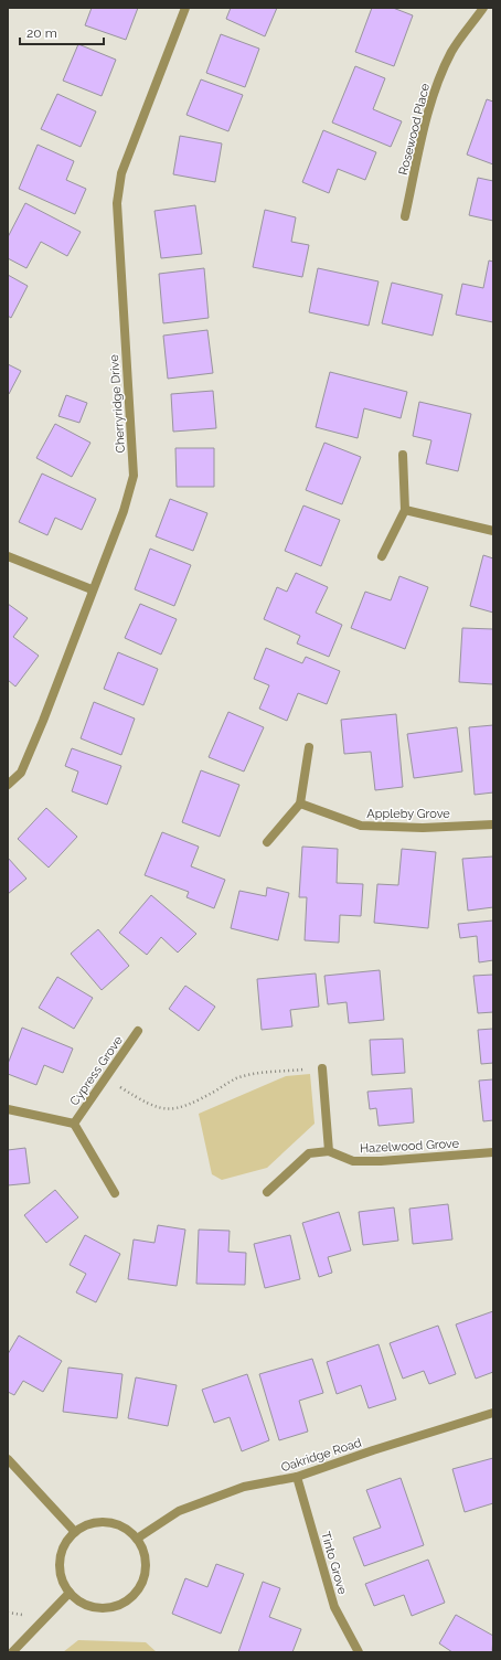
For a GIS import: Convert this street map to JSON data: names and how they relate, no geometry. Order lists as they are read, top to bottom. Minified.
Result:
{"streets":{"street":["Rosewood Place","Cherryridge Drive","Appleby Grove","Cypress Grove","Hazelwood Grove","Oakridge Road","Tinto Grove"]},"crossings":[["Oakridge Road","Tinto Grove"]],"scale_bar":"20 m"}
